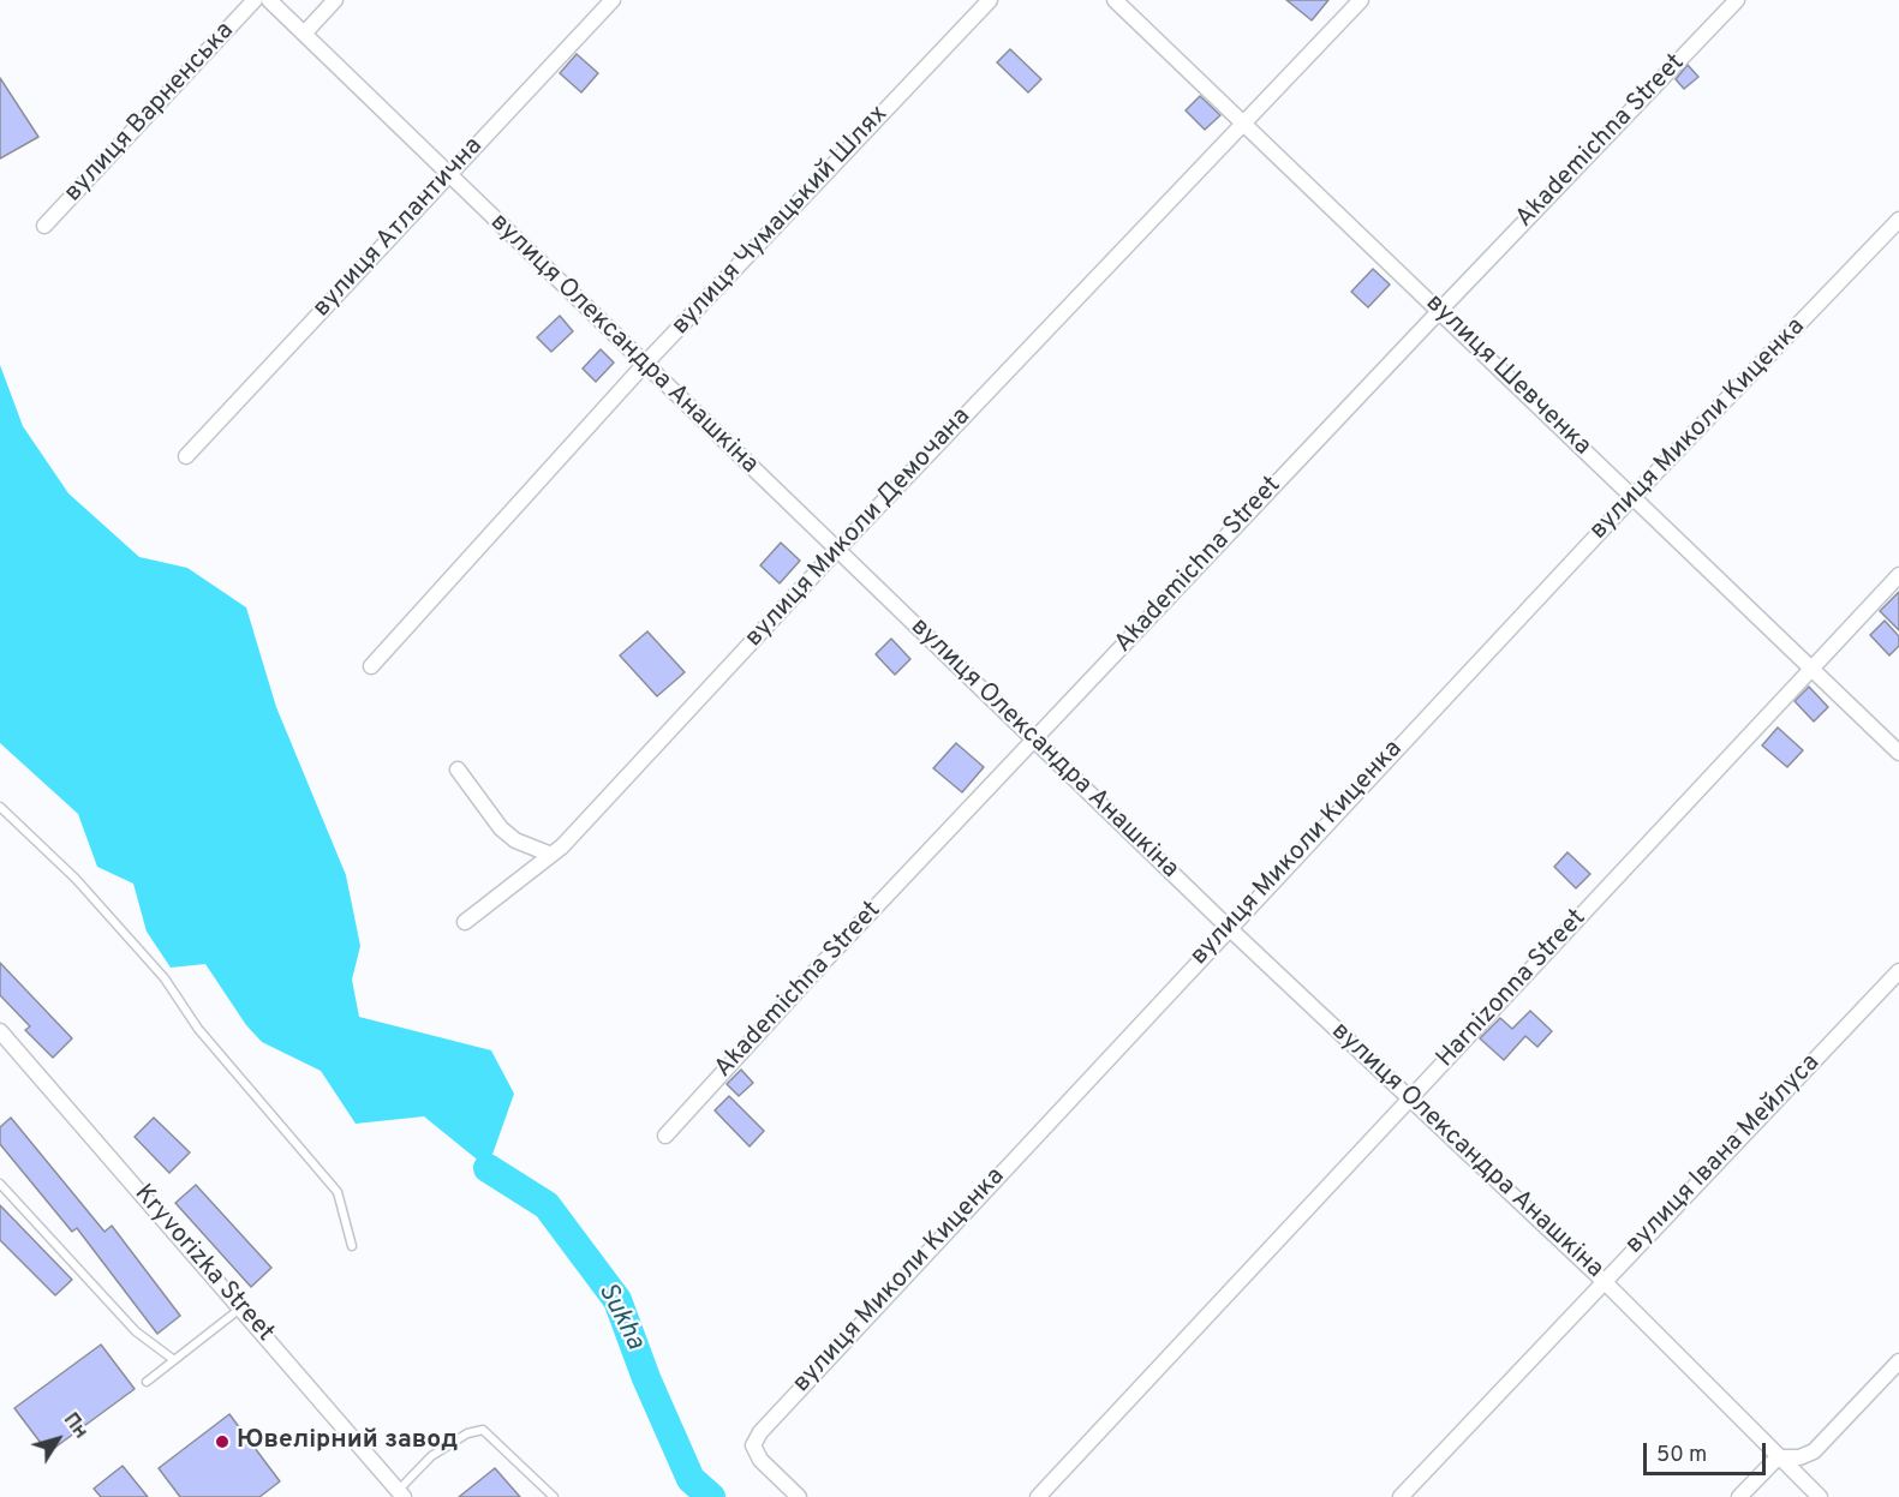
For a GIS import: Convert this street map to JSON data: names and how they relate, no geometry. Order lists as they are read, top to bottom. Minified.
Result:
{"streets":{"street":["вулиця Варненська","Akademichna Street","вулиця Чумацький Шлях","вулиця Атлантична","вулиця Олександра Анашкіна","вулиця Шевченка","вулиця Миколи Киценка","вулиця Миколи Демочана","Harnizonna Street","вулиця Івана Мейлуса","Kryvorizka Street"]},"crossings":[["Akademichna Street","вулиця Олександра Анашкіна"],["Akademichna Street","вулиця Шевченка"],["вулиця Чумацький Шлях","вулиця Олександра Анашкіна"],["вулиця Атлантична","вулиця Олександра Анашкіна"],["вулиця Олександра Анашкіна","вулиця Миколи Киценка"],["вулиця Олександра Анашкіна","вулиця Миколи Демочана"],["вулиця Олександра Анашкіна","Harnizonna Street"],["вулиця Олександра Анашкіна","вулиця Івана Мейлуса"],["вулиця Шевченка","вулиця Миколи Киценка"],["вулиця Шевченка","вулиця Миколи Демочана"],["вулиця Шевченка","Harnizonna Street"]],"water":["Sukha"],"places":["Ювелірний завод"],"scale_bar":"50 m","north":"top right"}
